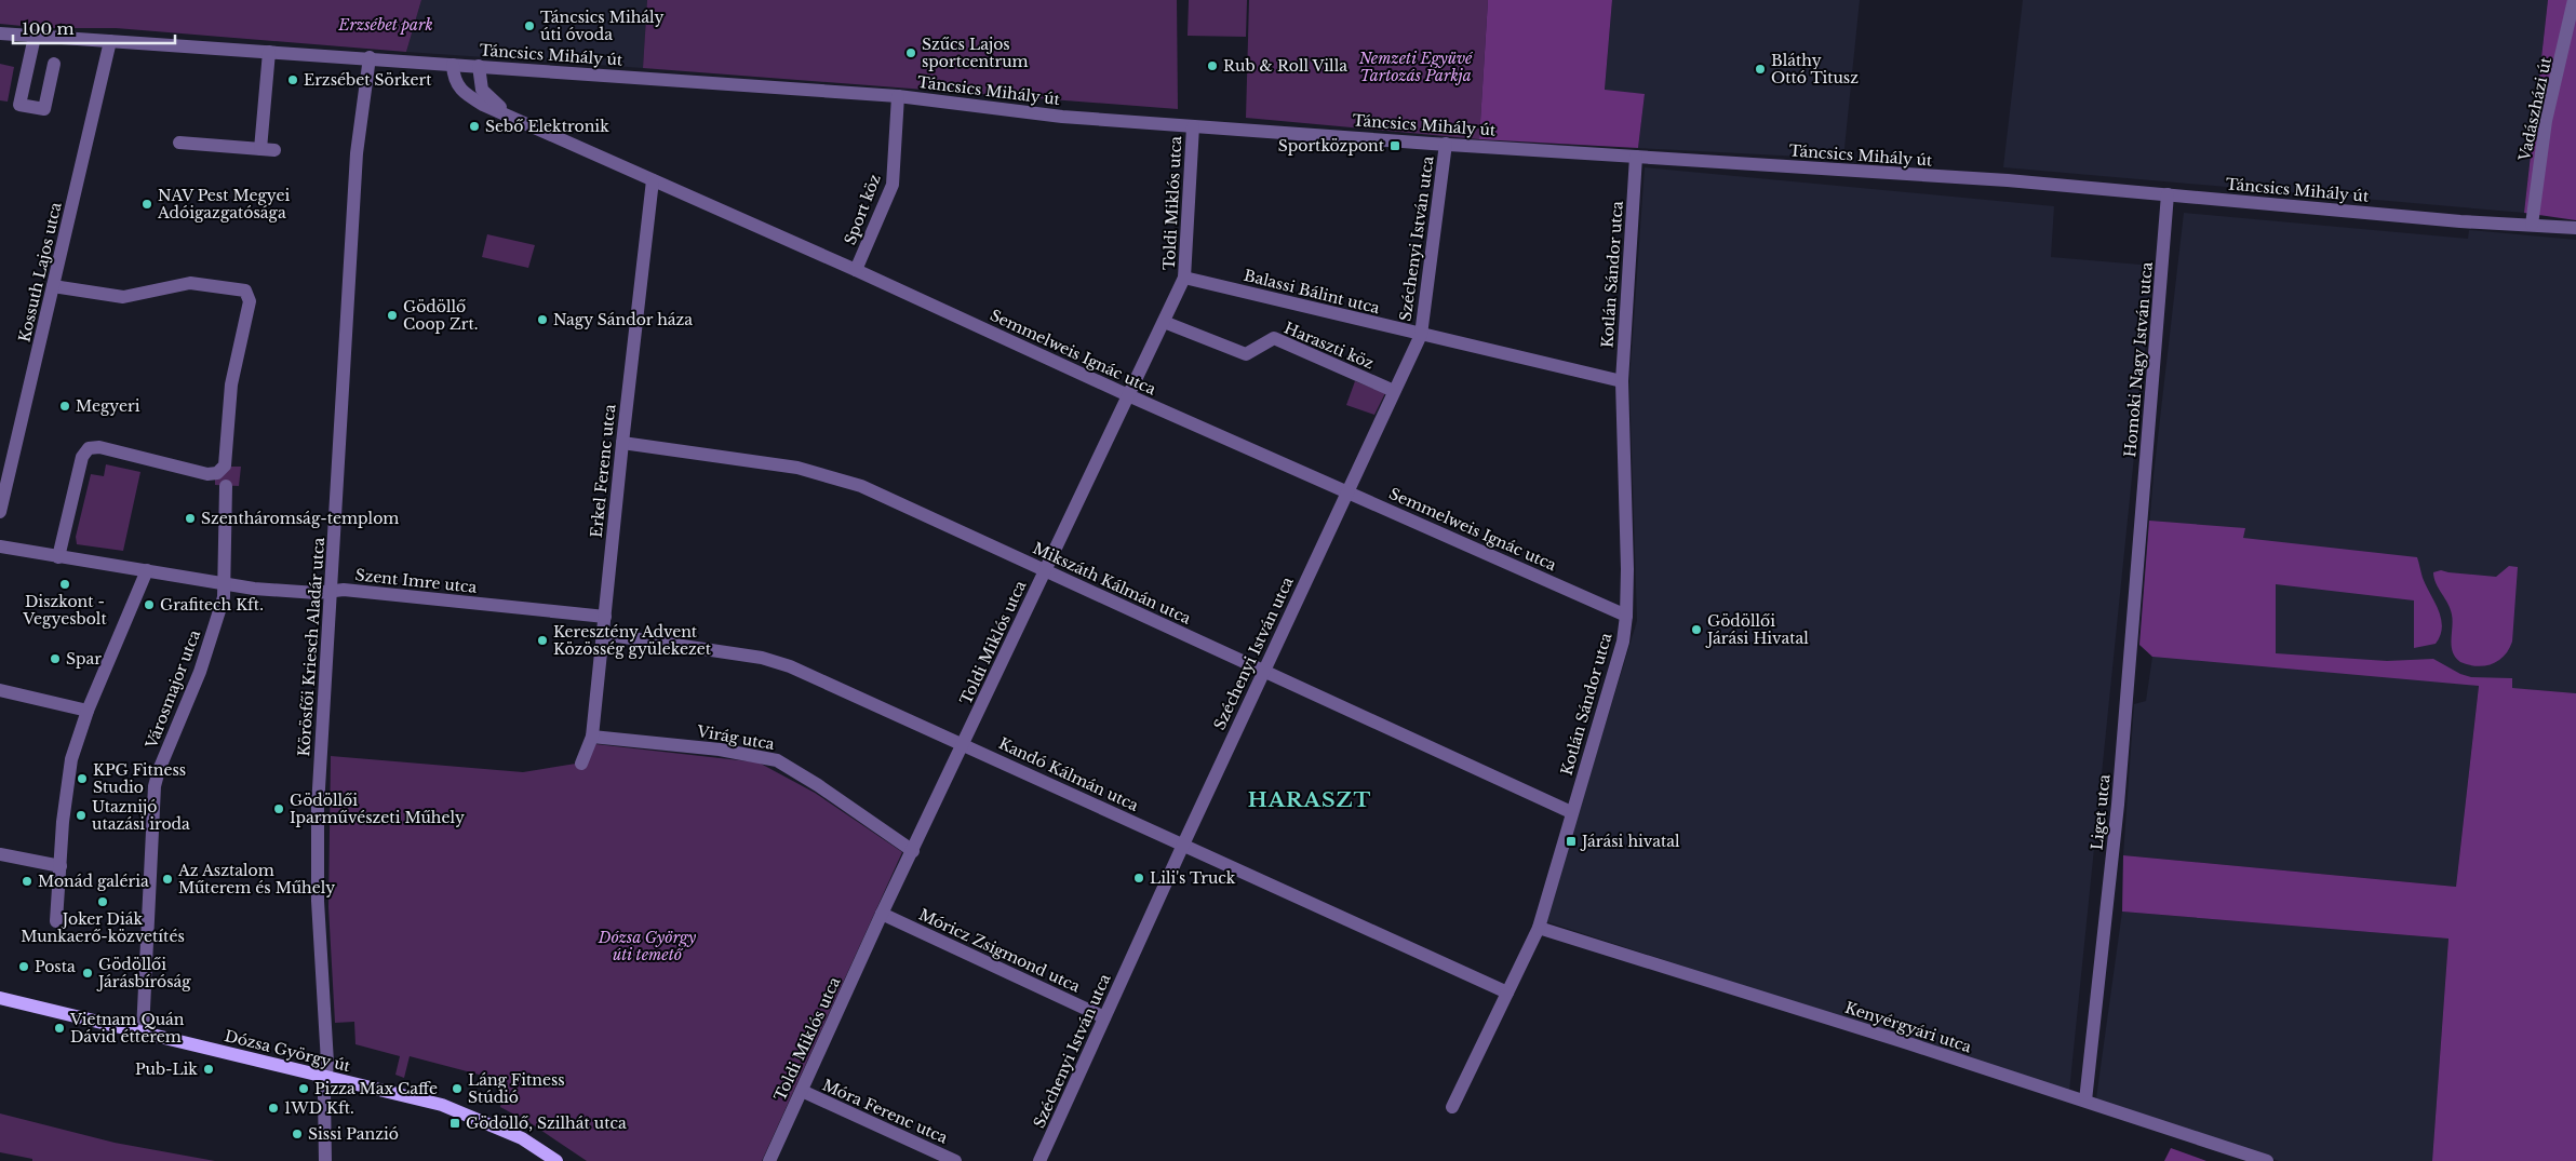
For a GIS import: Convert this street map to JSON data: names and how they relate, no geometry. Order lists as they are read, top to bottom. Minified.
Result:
{"streets":{"main road":["Dózsa György út"],"street":["Táncsics Mihály út","Vadászházi út","Toldi Miklós utca","Sport köz","Széchenyi István utca","Kossuth Lajos utca","Kotlán Sándor utca","Balassi Bálint utca","Haraszti köz","Semmelweis Ignác utca","Homoki Nagy István utca","Erkel Ferenc utca","Szent Imre utca","Mikszáth Kálmán utca","Körösfői Kriesch Aladár utca","Városmajor utca","Virág utca","Kandó Kálmán utca","Liget utca","Móricz Zsigmond utca","Kenyérgyári utca","Móra Ferenc utca"]},"crossings":[["Táncsics Mihály út","Vadászházi út"],["Táncsics Mihály út","Toldi Miklós utca"],["Táncsics Mihály út","Sport köz"],["Táncsics Mihály út","Széchenyi István utca"],["Táncsics Mihály út","Kossuth Lajos utca"],["Táncsics Mihály út","Kotlán Sándor utca"],["Táncsics Mihály út","Semmelweis Ignác utca"],["Táncsics Mihály út","Homoki Nagy István utca"],["Táncsics Mihály út","Körösfői Kriesch Aladár utca"],["Toldi Miklós utca","Balassi Bálint utca"],["Toldi Miklós utca","Haraszti köz"],["Toldi Miklós utca","Semmelweis Ignác utca"],["Toldi Miklós utca","Mikszáth Kálmán utca"],["Toldi Miklós utca","Virág utca"],["Toldi Miklós utca","Kandó Kálmán utca"],["Toldi Miklós utca","Móricz Zsigmond utca"],["Toldi Miklós utca","Móra Ferenc utca"],["Sport köz","Semmelweis Ignác utca"],["Széchenyi István utca","Balassi Bálint utca"],["Széchenyi István utca","Haraszti köz"],["Széchenyi István utca","Semmelweis Ignác utca"],["Széchenyi István utca","Mikszáth Kálmán utca"],["Széchenyi István utca","Kandó Kálmán utca"],["Széchenyi István utca","Móricz Zsigmond utca"],["Kotlán Sándor utca","Balassi Bálint utca"],["Kotlán Sándor utca","Semmelweis Ignác utca"],["Kotlán Sándor utca","Mikszáth Kálmán utca"],["Kotlán Sándor utca","Kandó Kálmán utca"],["Kotlán Sándor utca","Kenyérgyári utca"],["Semmelweis Ignác utca","Erkel Ferenc utca"],["Homoki Nagy István utca","Liget utca"],["Erkel Ferenc utca","Szent Imre utca"],["Erkel Ferenc utca","Mikszáth Kálmán utca"],["Erkel Ferenc utca","Virág utca"],["Erkel Ferenc utca","Kandó Kálmán utca"],["Szent Imre utca","Körösfői Kriesch Aladár utca"],["Szent Imre utca","Városmajor utca"],["Körösfői Kriesch Aladár utca","Dózsa György út"],["Városmajor utca","Dózsa György út"],["Liget utca","Kenyérgyári utca"]],"districts":["HARASZT"],"parks":["Erzsébet park","Nemzeti Együvé Tartozás Parkja","Dózsa György úti temető"],"places":{"other":["Táncsics Mihály úti óvoda","Szűcs Lajos sportcentrum","Rub & Roll Villa","Bláthy Ottó Titusz","Erzsébet Sörkert","Sebő Elektronik","NAV Pest Megyei Adóigazgatósága","Gödöllő Coop Zrt.","Nagy Sándor háza","Megyeri","Szentháromság-templom","Diszkont - Vegyesbolt","Grafitech Kft.","Gödöllői Járási Hivatal","Keresztény Advent Közösség gyülekezet","Spar","KPG Fitness Studio","Gödöllői Iparművészeti Műhely","Utaznijó utazási iroda","Lili's Truck","Az Asztalom Műterem és Műhely","Monád galéria","Joker Diák Munkaerő-közvetítés","Posta","Gödöllői Járásbíróság","Vietnam Quán Dávid étterem","Pub-Lik","Pizza Max Caffe","Láng Fitness Stúdió","1WD Kft.","Sissi Panzió"],"transit":["Sportközpont","Járási hivatal","Gödöllő, Szilhát utca"]},"scale_bar":"100 m"}
